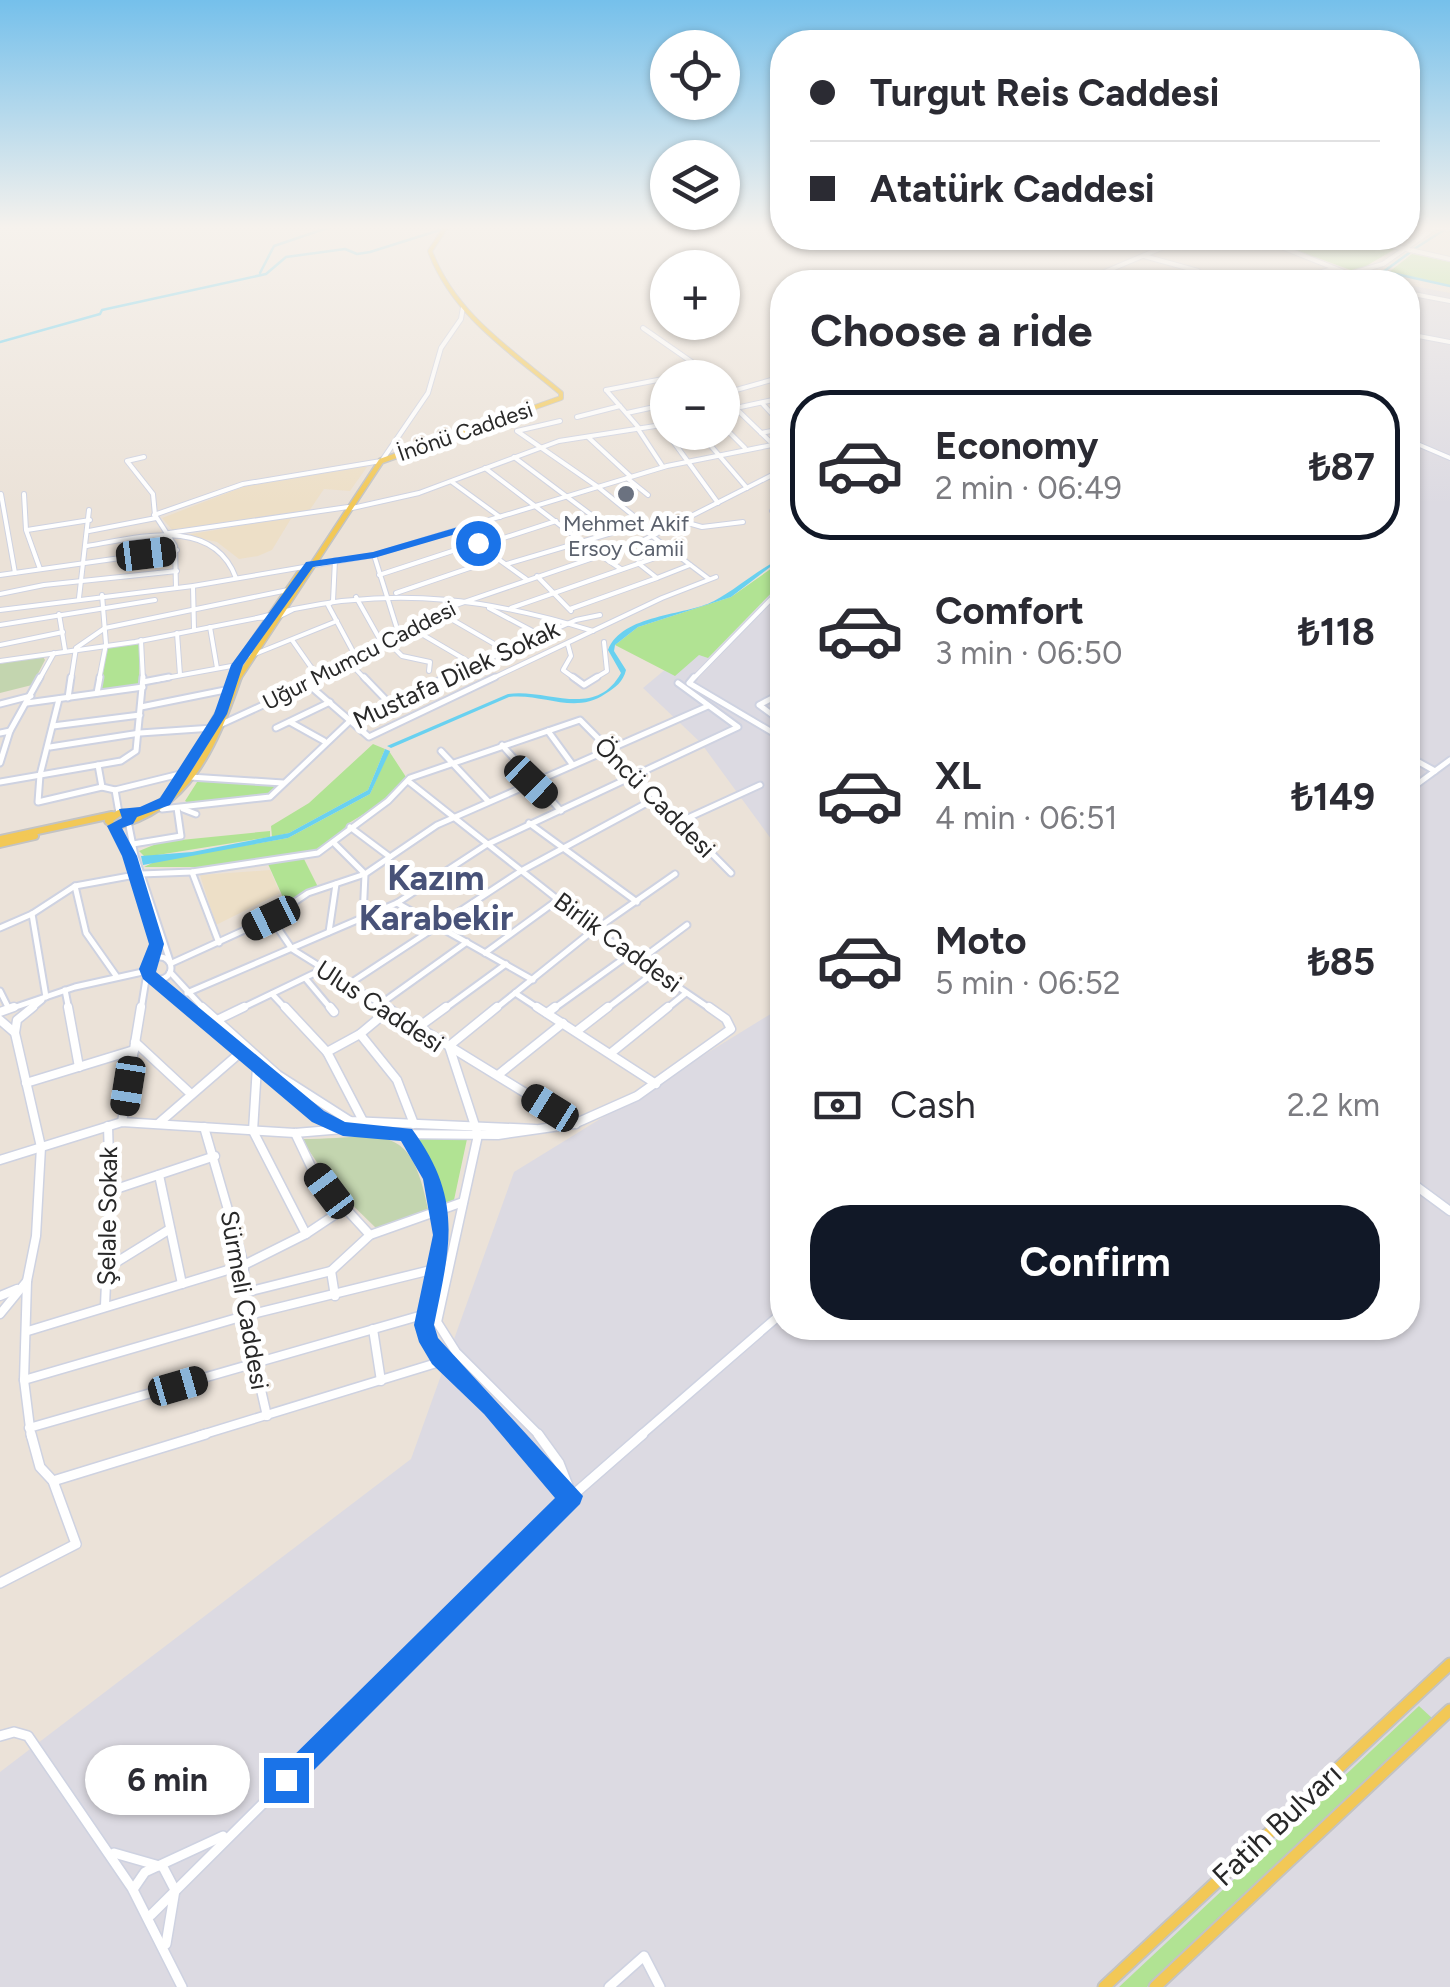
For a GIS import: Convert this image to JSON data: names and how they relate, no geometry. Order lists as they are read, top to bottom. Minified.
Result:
{"streets":{"main road":["İnönü Caddesi","Fatih Bulvarı"],"street":["Uğur Mumcu Caddesi","Mustafa Dilek Sokak","Öncü Caddesi","Birlik Caddesi","Ulus Caddesi","Şelale Sokak","Sürmeli Caddesi"]},"crossings":[["İnönü Caddesi","Uğur Mumcu Caddesi"],["İnönü Caddesi","Mustafa Dilek Sokak"]],"districts":["Kazım Karabekir"],"places":["Mehmet Akif Ersoy Camii"],"page":{"map_buttons":["+","−"],"banner":["Turgut Reis Caddesi","Atatürk Caddesi"],"heading":"Choose a ride","list":[{"name":"Economy","note":"2 min · 06:49","value":"₺87"},{"name":"Comfort","note":"3 min · 06:50","value":"₺118"},{"name":"XL","note":"4 min · 06:51","value":"₺149"},{"name":"Moto","note":"5 min · 06:52","value":"₺85"}],"pay":["Cash","2.2 km"],"buttons":"Confirm","bubble":"6 min"}}
